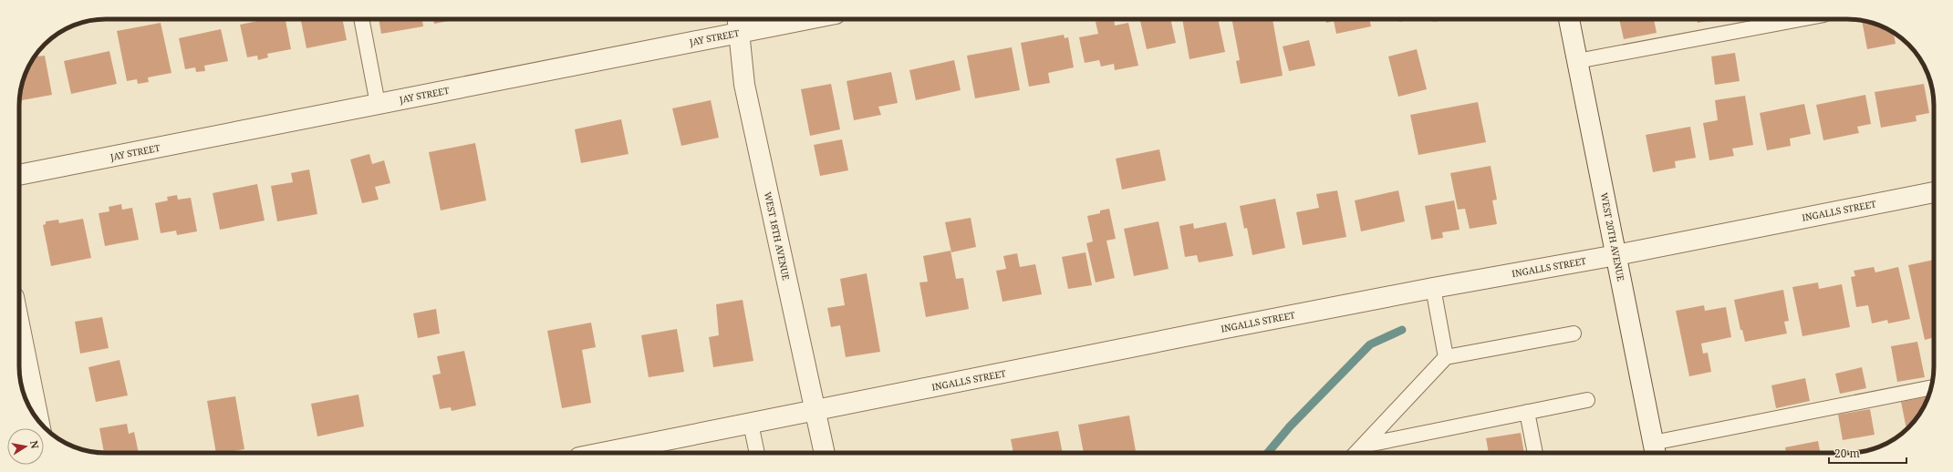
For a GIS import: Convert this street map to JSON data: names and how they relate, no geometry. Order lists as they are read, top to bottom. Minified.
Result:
{"streets":{"street":["JAY STREET","INGALLS STREET","WEST 18TH AVENUE","WEST 20TH AVENUE"]},"crossings":[["JAY STREET","WEST 18TH AVENUE"],["INGALLS STREET","WEST 18TH AVENUE"],["INGALLS STREET","WEST 20TH AVENUE"]],"scale_bar":"20 m","north":"right"}
